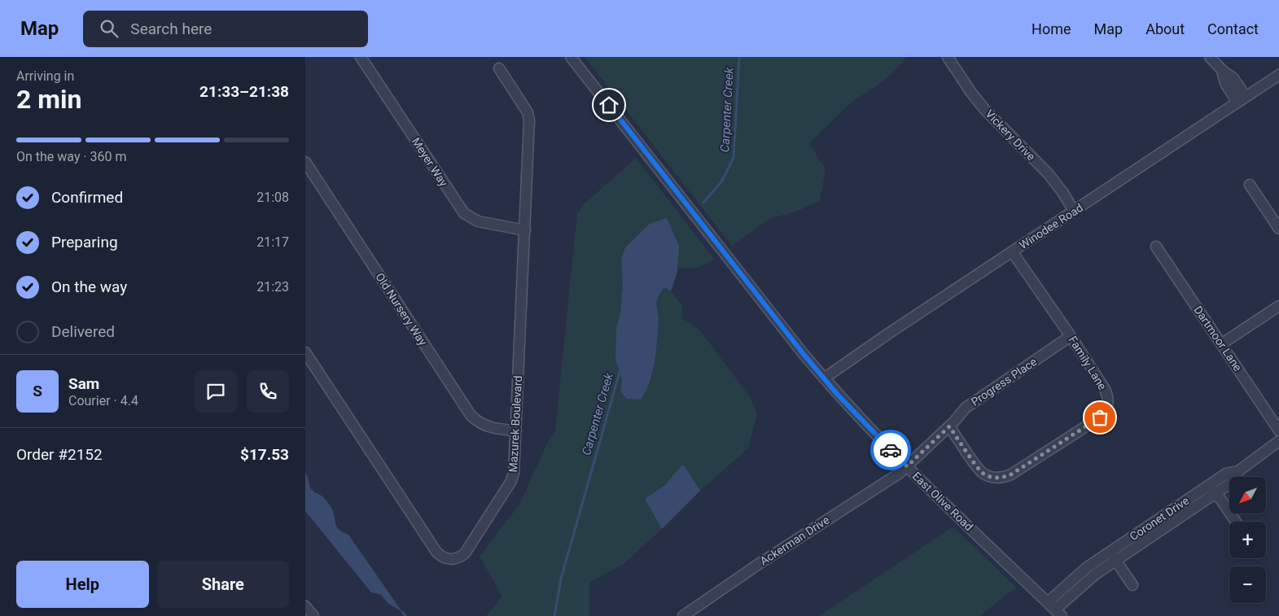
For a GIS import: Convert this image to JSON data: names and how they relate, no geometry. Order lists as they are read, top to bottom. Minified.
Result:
{"streets":{"street":["Vickery Drive","Meyer Way","Winodee Road","Old Nursery Way","Dartmoor Lane","Family Lane","Progress Place","Mazurek Boulevard","East Olive Road","Coronet Drive","Ackerman Drive"]},"crossings":[["Vickery Drive","Winodee Road"],["Meyer Way","Mazurek Boulevard"],["Winodee Road","Family Lane"],["Winodee Road","East Olive Road"],["Old Nursery Way","Mazurek Boulevard"],["Family Lane","Progress Place"],["Progress Place","East Olive Road"],["Progress Place","Ackerman Drive"],["East Olive Road","Coronet Drive"],["East Olive Road","Ackerman Drive"]],"water":["Carpenter Creek"],"north":"bottom left","page":{"header":"Map","search":"Search here","nav":["Home","Map","About","Contact"],"heading":["2 min","Arriving in","21:33–21:38"],"panel":["Sam","Courier · 4.4","Order #2152","$17.53"],"bar":"On the way · 360 m","list":[["Confirmed","21:08"],["Preparing","21:17"],["On the way","21:23"],"Delivered"],"round":"S","map_buttons":["+","−"],"buttons":["Help","Share"]}}
